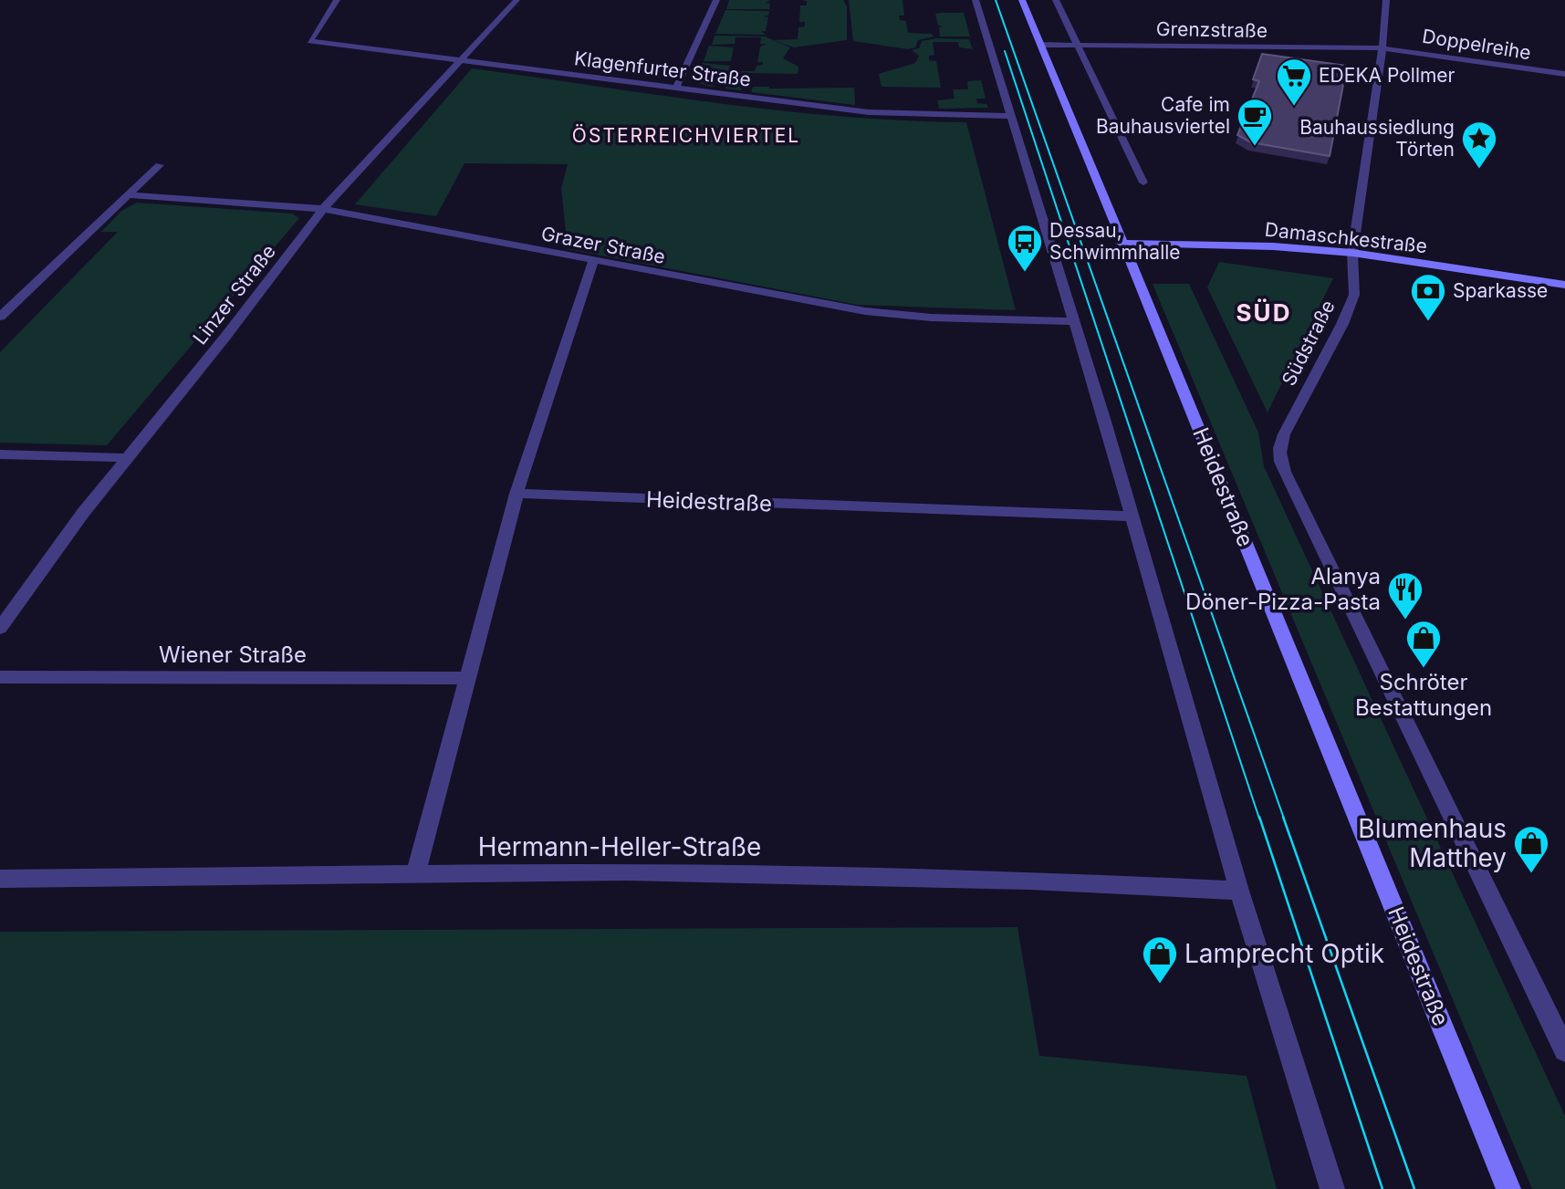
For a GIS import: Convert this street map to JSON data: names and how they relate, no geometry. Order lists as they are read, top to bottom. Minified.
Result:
{"streets":{"street":["Grenzstraße","Doppelreihe","Klagenfurter Straße","Damaschkestraße","Grazer Straße","Linzer Straße","Südstraße","Heidestraße","Wiener Straße","Hermann-Heller-Straße"]},"crossings":[["Grenzstraße","Doppelreihe"],["Grenzstraße","Südstraße"],["Grenzstraße","Heidestraße"],["Doppelreihe","Südstraße"],["Klagenfurter Straße","Linzer Straße"],["Damaschkestraße","Südstraße"],["Damaschkestraße","Heidestraße"],["Grazer Straße","Linzer Straße"]],"districts":["ÖSTERREICHVIERTEL","SÜD"],"places":{"supermarket":["EDEKA Pollmer"],"cafe":["Cafe im Bauhausviertel"],"place":["Bauhaussiedlung Törten"],"bus stop":["Dessau, Schwimmhalle"],"bank":["Sparkasse"],"restaurant":["Alanya Döner-Pizza-Pasta"],"shop":["Schröter Bestattungen","Blumenhaus Matthey","Lamprecht Optik"]}}
